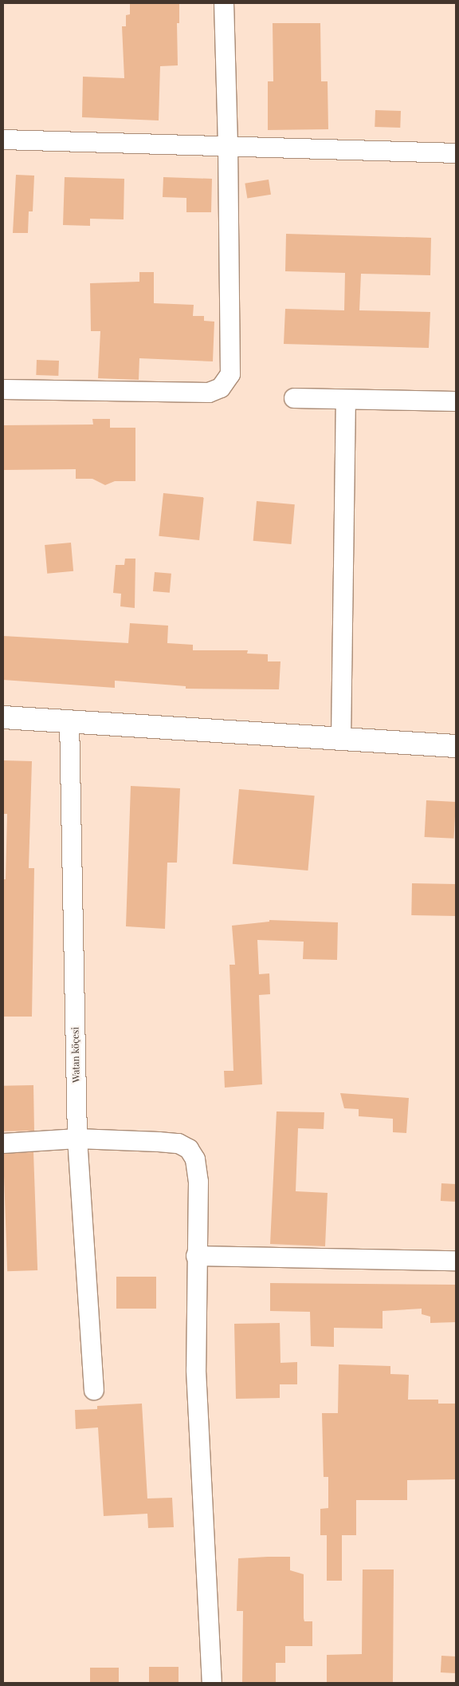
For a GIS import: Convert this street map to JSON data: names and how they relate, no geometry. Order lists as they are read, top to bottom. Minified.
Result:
{"streets":{"street":["Watan köçesi"]}}
